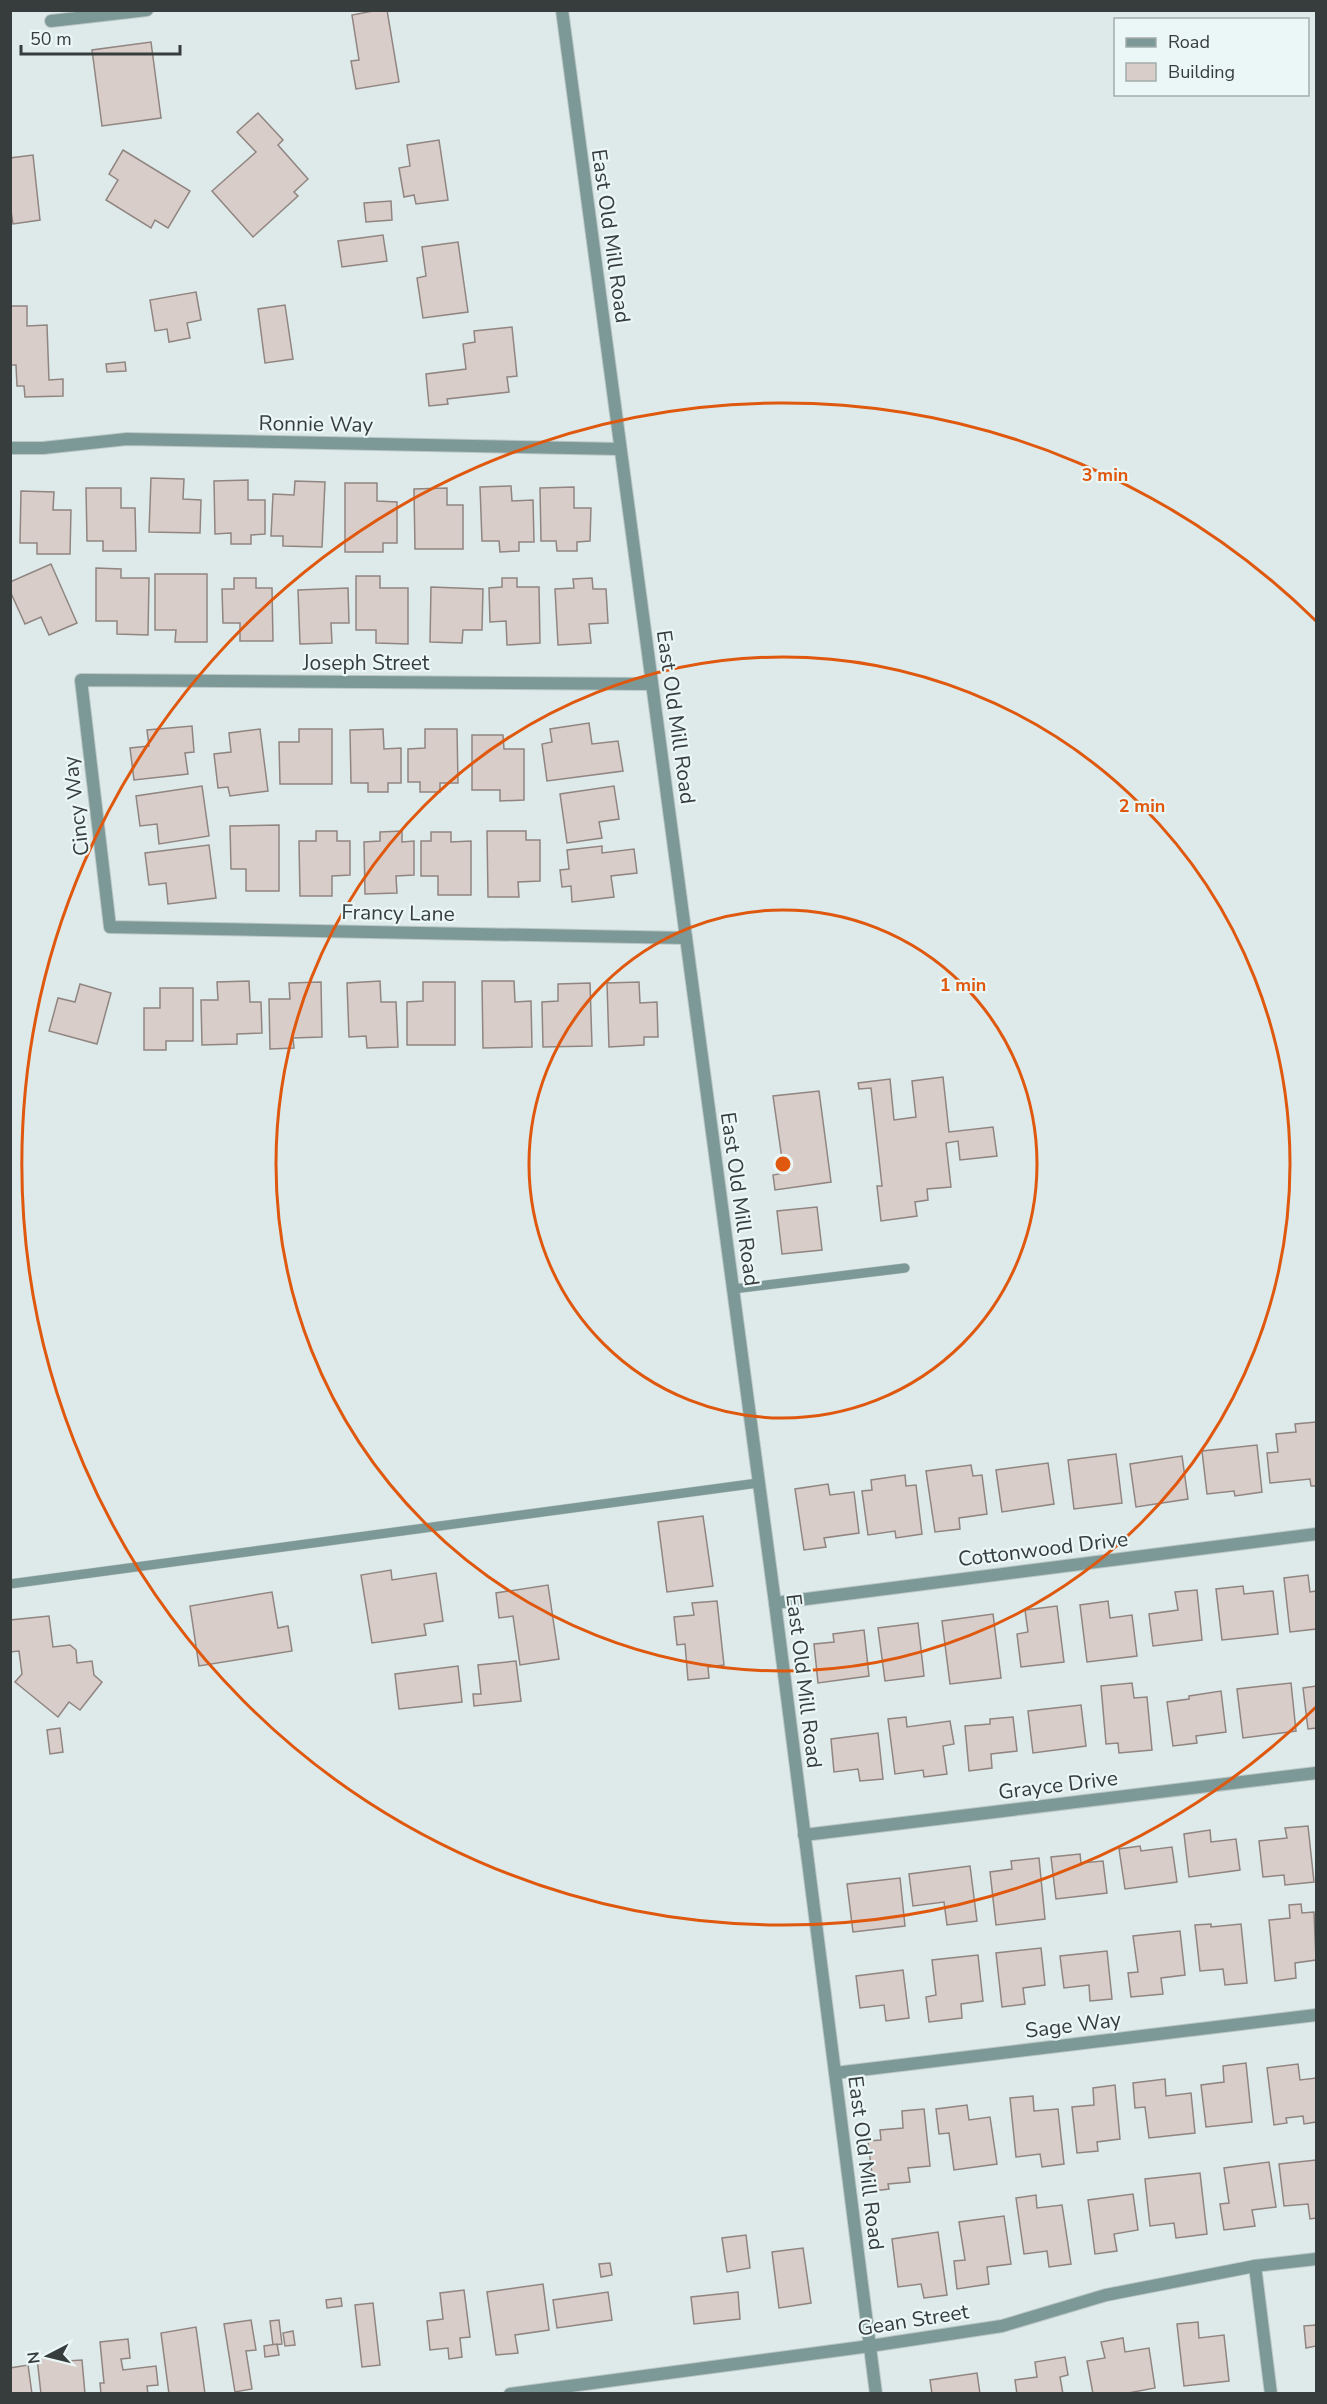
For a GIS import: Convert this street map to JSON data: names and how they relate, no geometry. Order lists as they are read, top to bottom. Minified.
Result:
{"streets":{"street":["East Old Mill Road","Ronnie Way","Joseph Street","Cincy Way","Francy Lane","Cottonwood Drive","Grayce Drive","Sage Way","Gean Street"]},"crossings":[["East Old Mill Road","Ronnie Way"],["East Old Mill Road","Joseph Street"],["East Old Mill Road","Francy Lane"],["East Old Mill Road","Cottonwood Drive"],["East Old Mill Road","Grayce Drive"],["East Old Mill Road","Sage Way"],["East Old Mill Road","Gean Street"],["Joseph Street","Cincy Way"],["Cincy Way","Francy Lane"]],"legend":["Road","Building"],"scale_bar":"50 m","north":"left","rings":["3 min","2 min","1 min"]}
